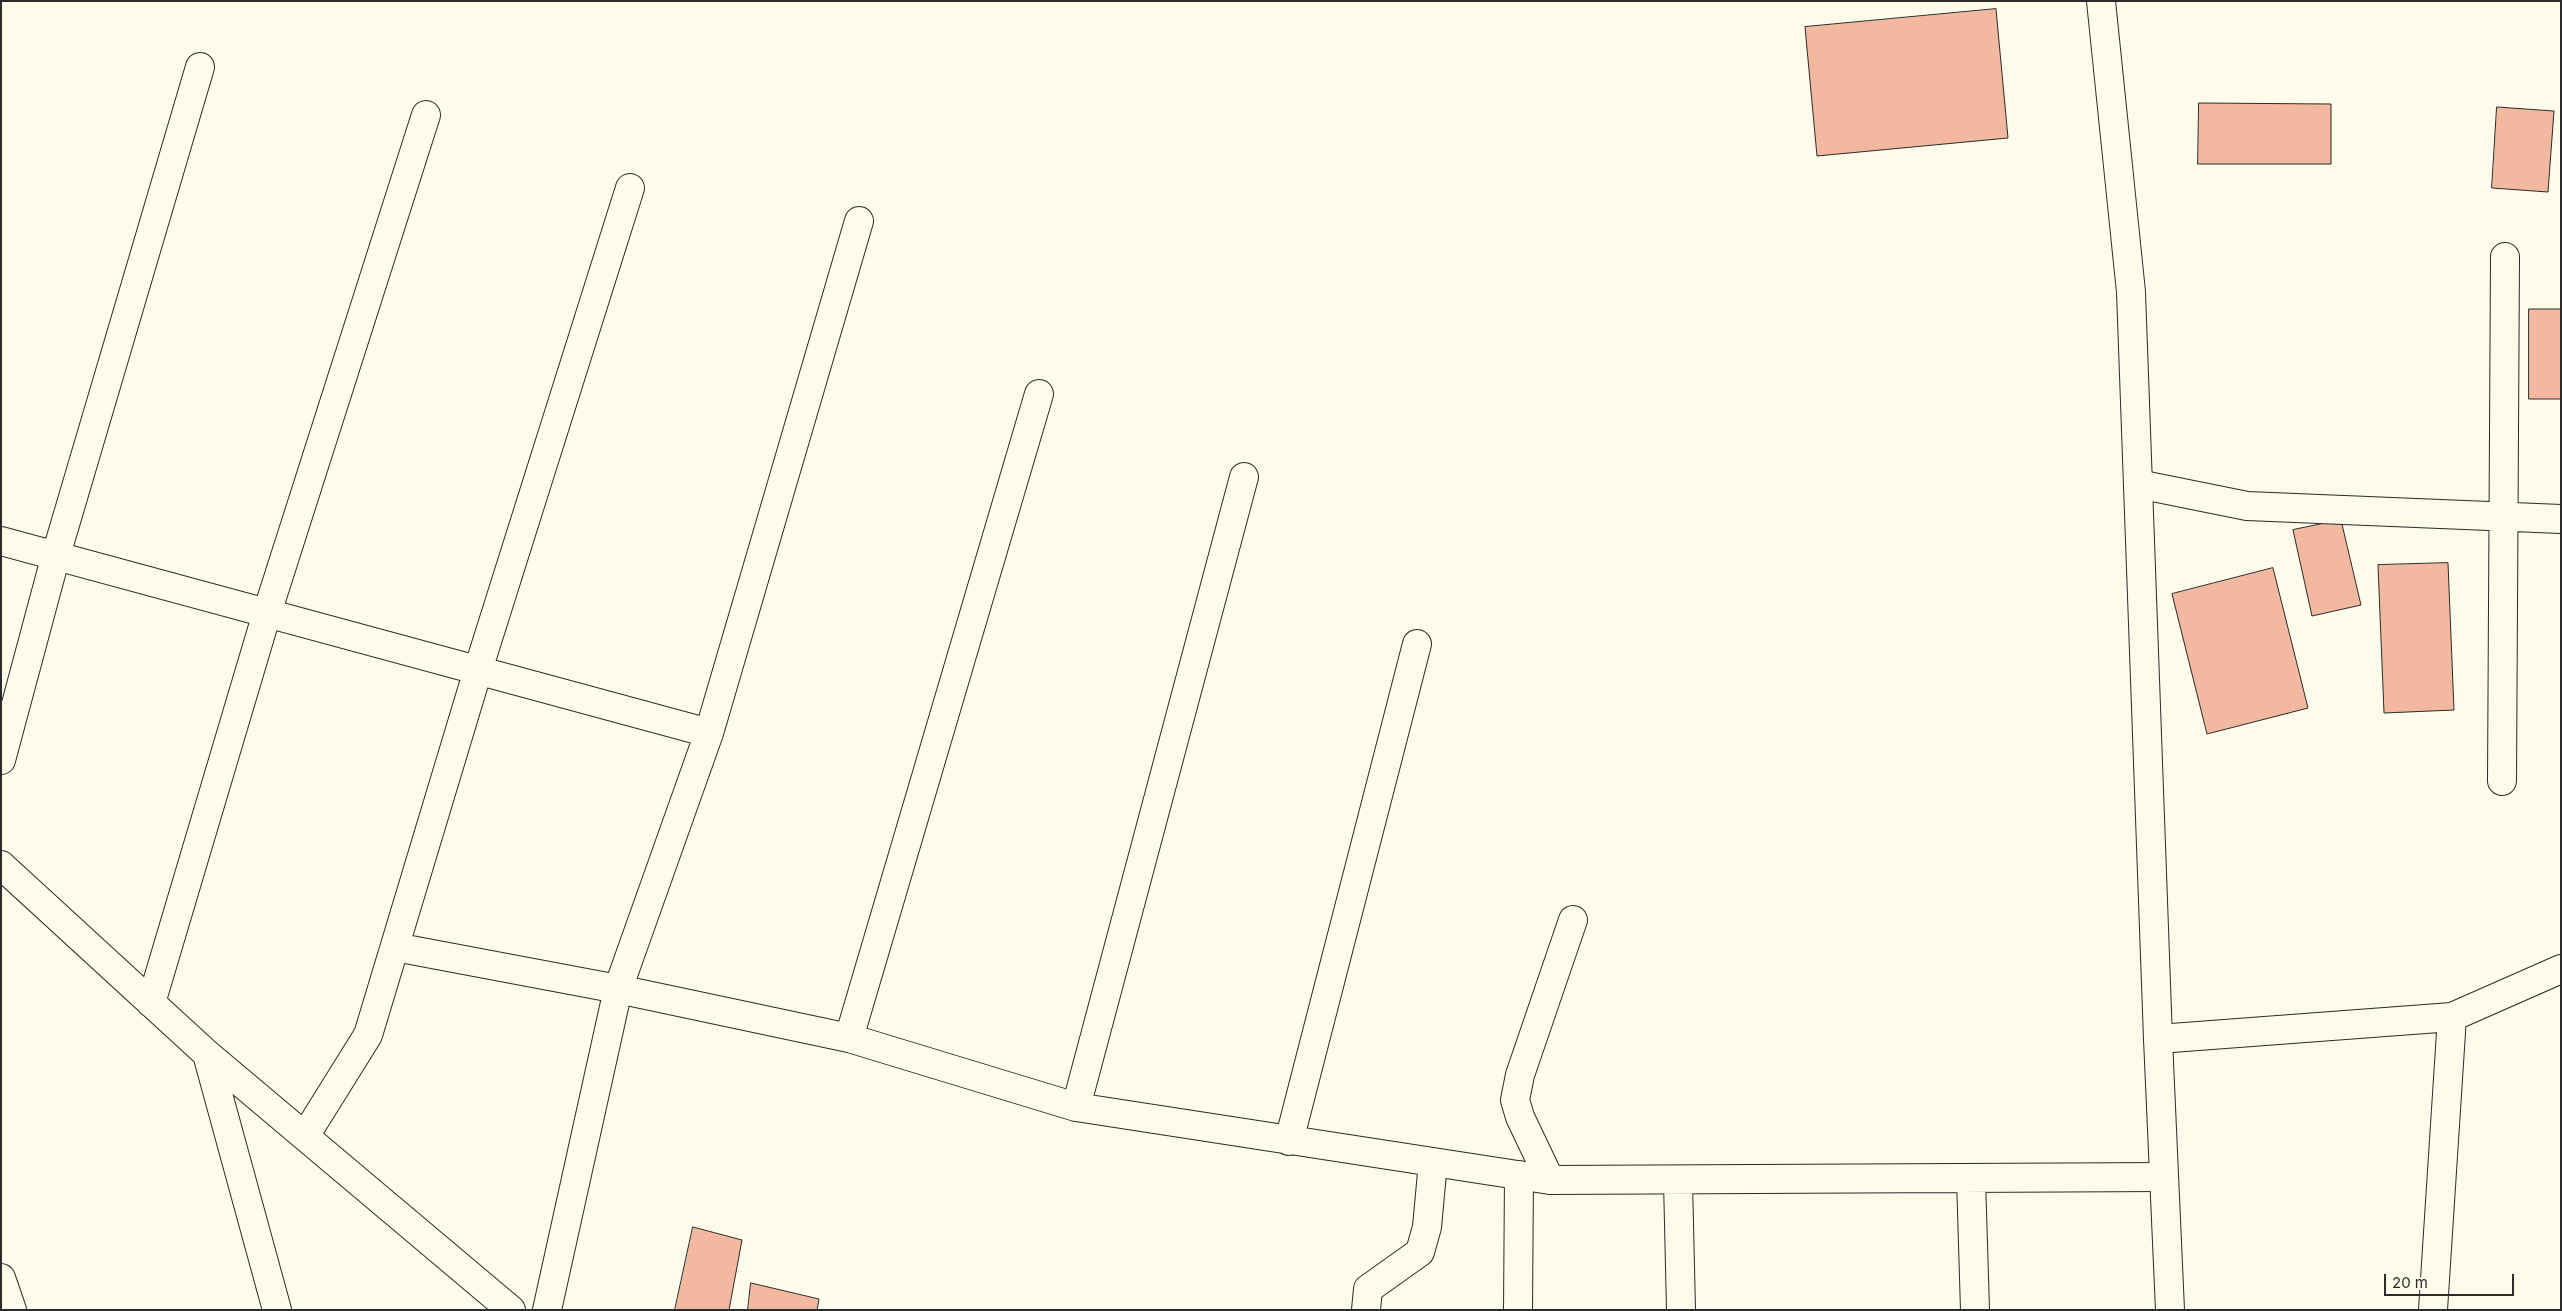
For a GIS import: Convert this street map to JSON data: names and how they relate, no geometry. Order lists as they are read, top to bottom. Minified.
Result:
{"scale_bar":"20 m"}
